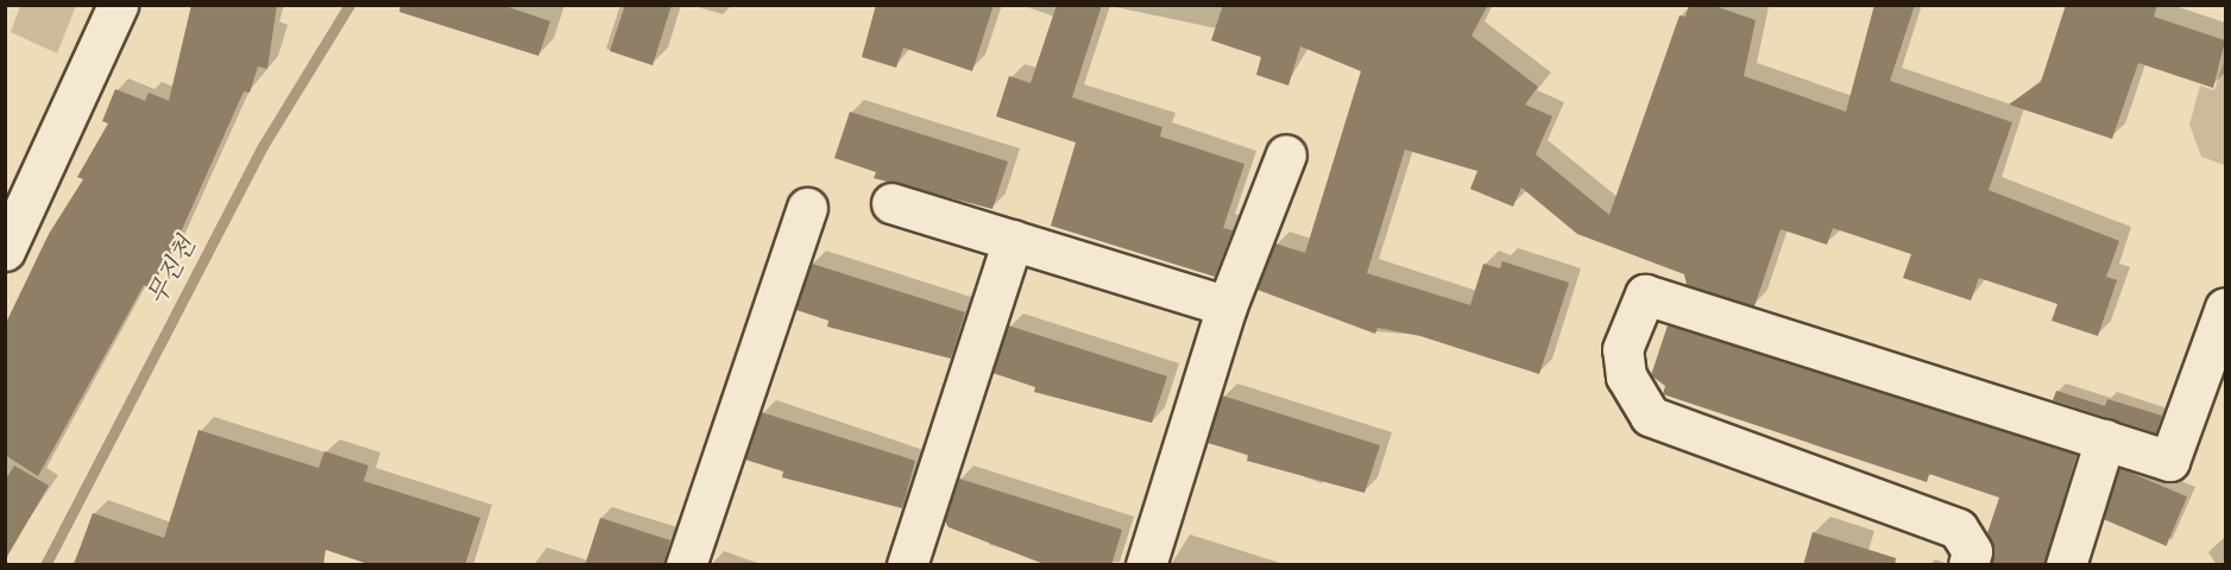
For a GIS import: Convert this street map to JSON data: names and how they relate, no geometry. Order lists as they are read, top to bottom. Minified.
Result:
{"water":["무진천"]}
